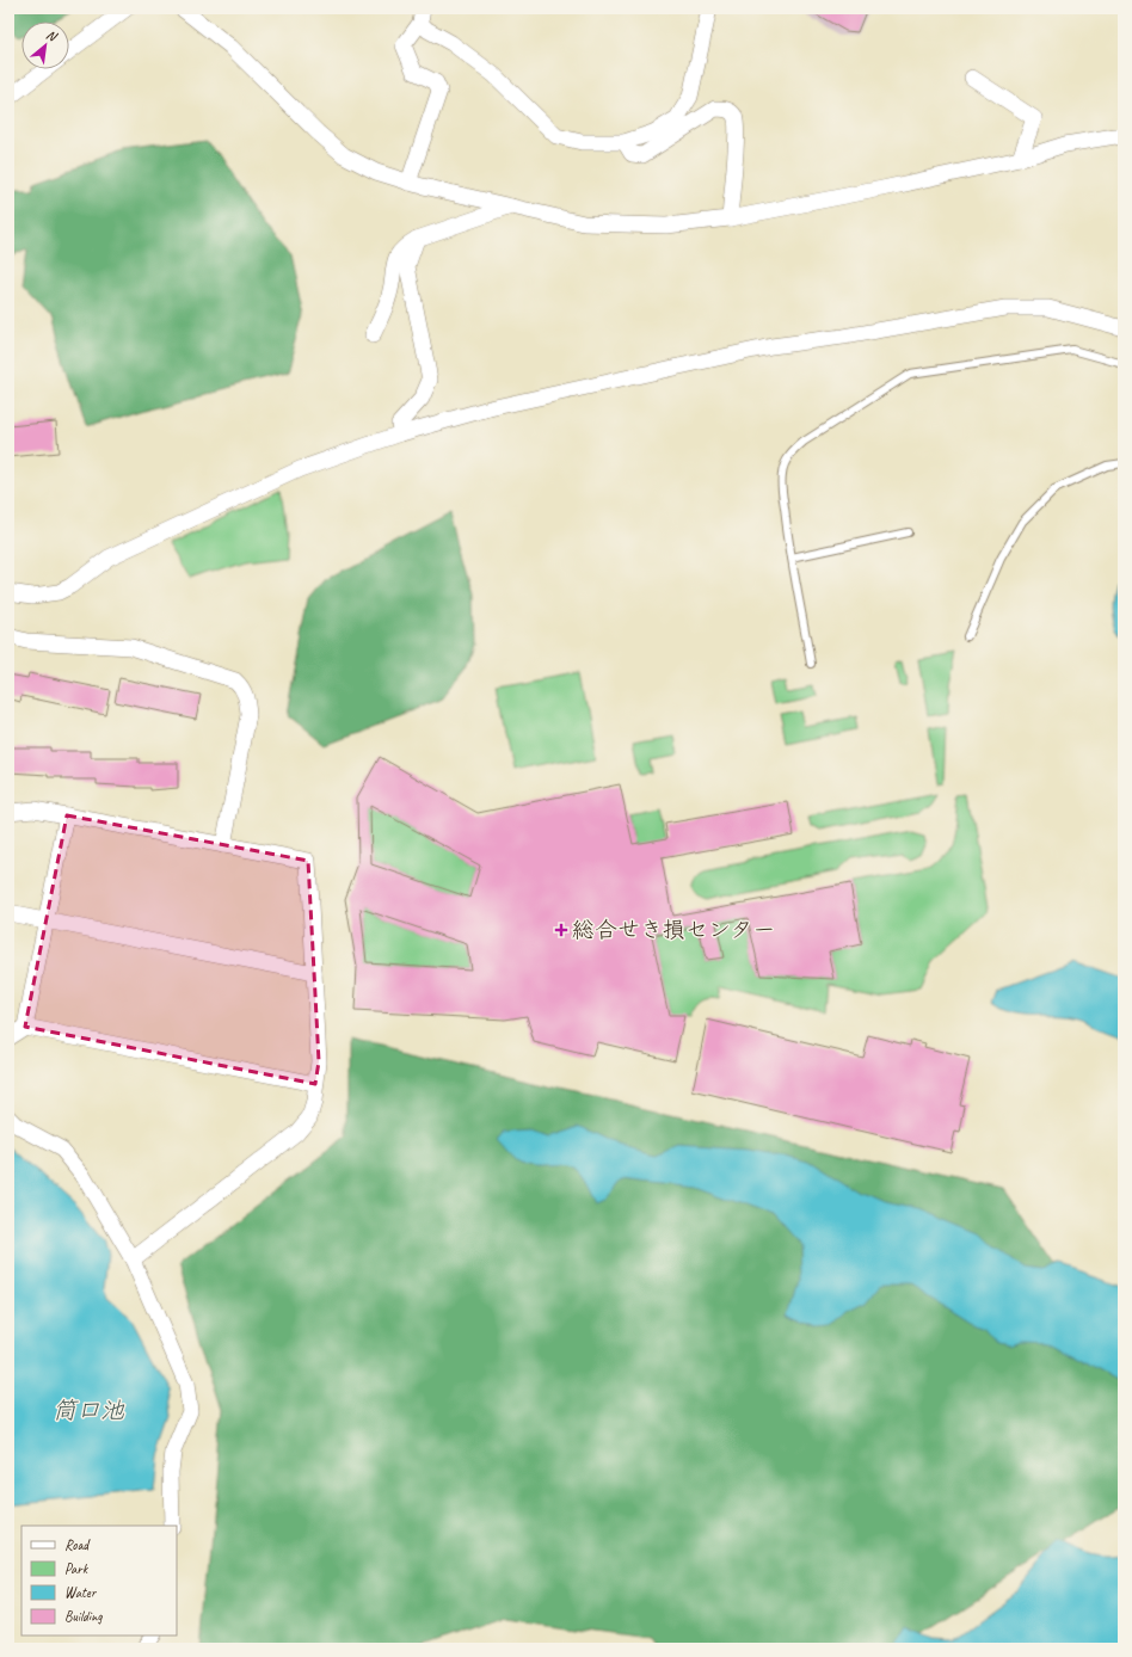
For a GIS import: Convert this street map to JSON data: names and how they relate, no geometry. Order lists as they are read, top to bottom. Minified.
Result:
{"water":["筒口池"],"places":{"health":["総合せき損センター"]},"legend":["Road","Park","Water","Building"],"north":"top right"}
